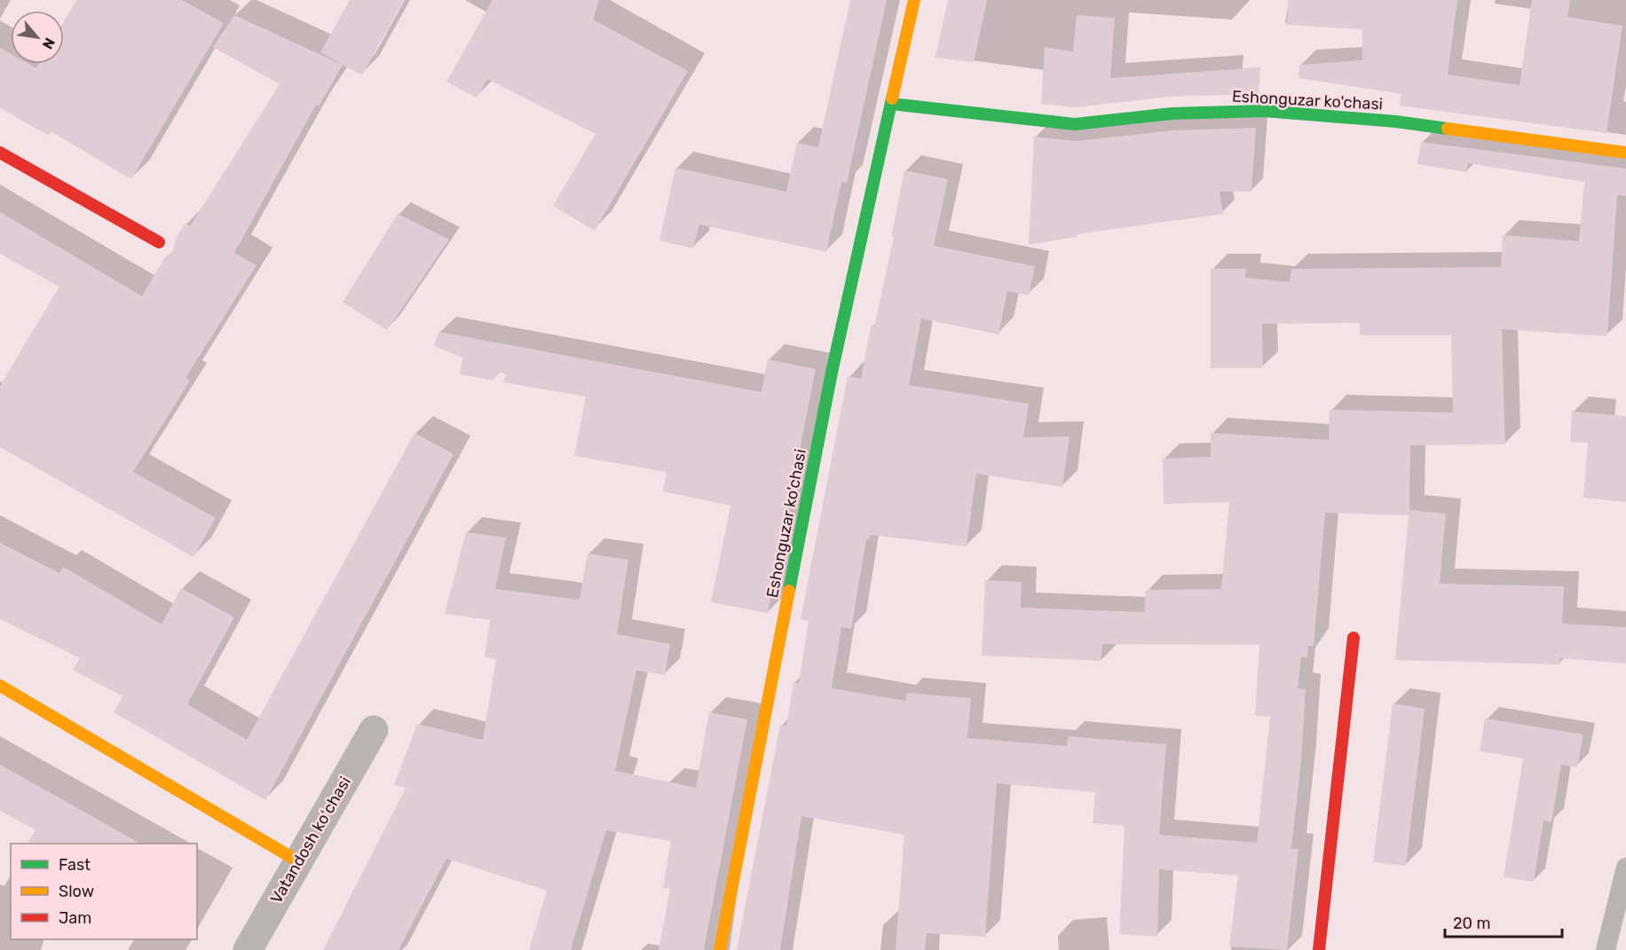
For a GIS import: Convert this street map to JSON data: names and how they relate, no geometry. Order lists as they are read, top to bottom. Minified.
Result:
{"streets":{"street":["Eshonguzar ko'chasi","Vatandosh koʻchasi"]},"legend":["Fast","Slow","Jam"],"scale_bar":"20 m","north":"bottom right"}
